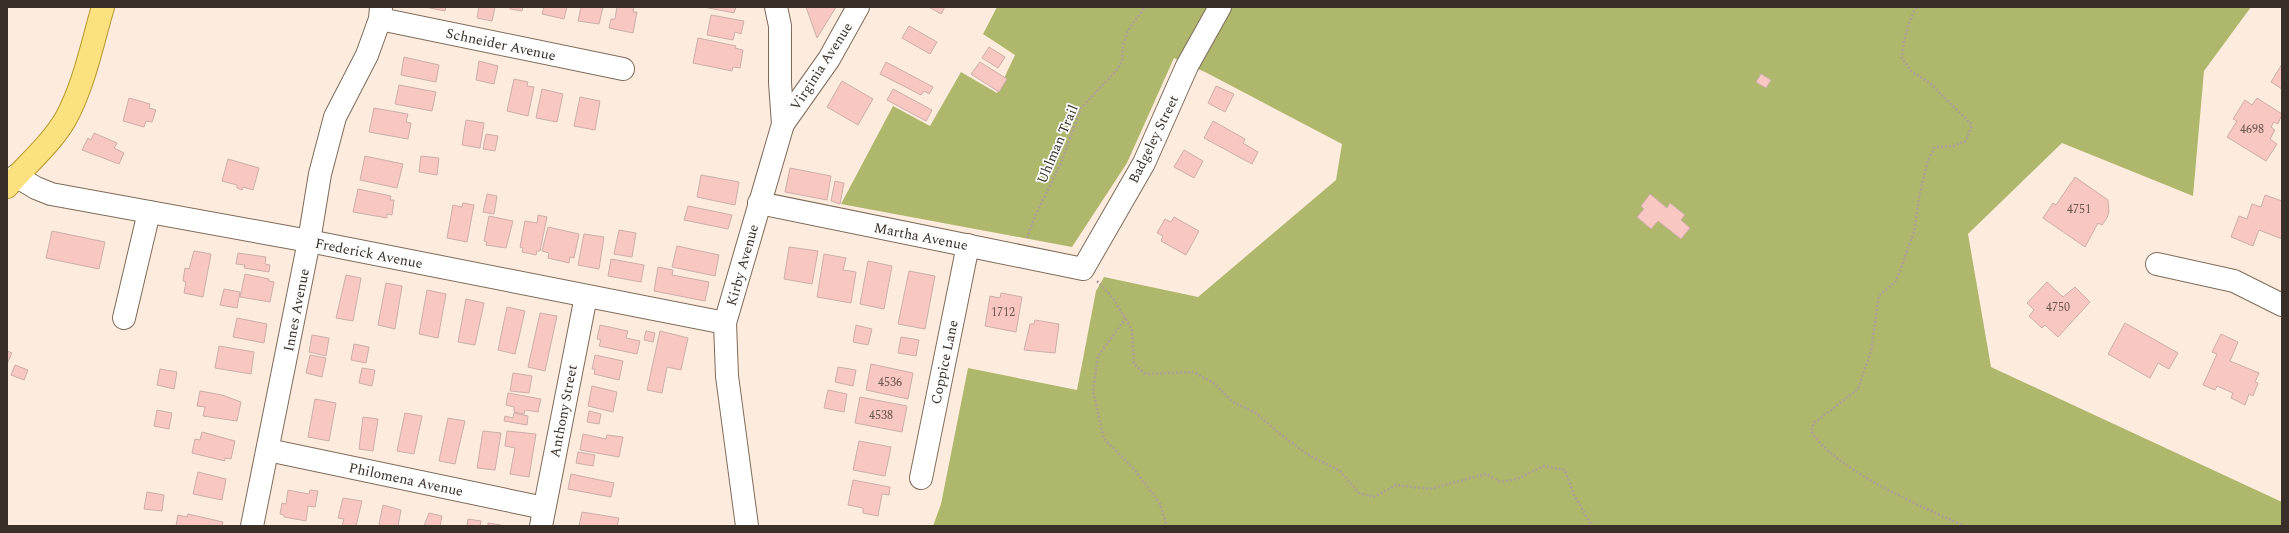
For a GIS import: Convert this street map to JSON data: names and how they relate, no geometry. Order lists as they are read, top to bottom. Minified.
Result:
{"streets":{"street":["Schneider Avenue","Virginia Avenue","Badgeley Street","Martha Avenue","Frederick Avenue","Kirby Avenue","Innes Avenue","Coppice Lane","Anthony Street","Philomena Avenue"],"path":["Uhlman Trail"]},"crossings":[["Schneider Avenue","Innes Avenue"],["Virginia Avenue","Kirby Avenue"],["Badgeley Street","Martha Avenue"],["Uhlman Trail","Martha Avenue"],["Martha Avenue","Kirby Avenue"],["Martha Avenue","Coppice Lane"],["Frederick Avenue","Kirby Avenue"],["Frederick Avenue","Innes Avenue"],["Frederick Avenue","Anthony Street"],["Innes Avenue","Philomena Avenue"],["Anthony Street","Philomena Avenue"]],"house_numbers":["4698","4751","4750","1712","4536","4538"]}
